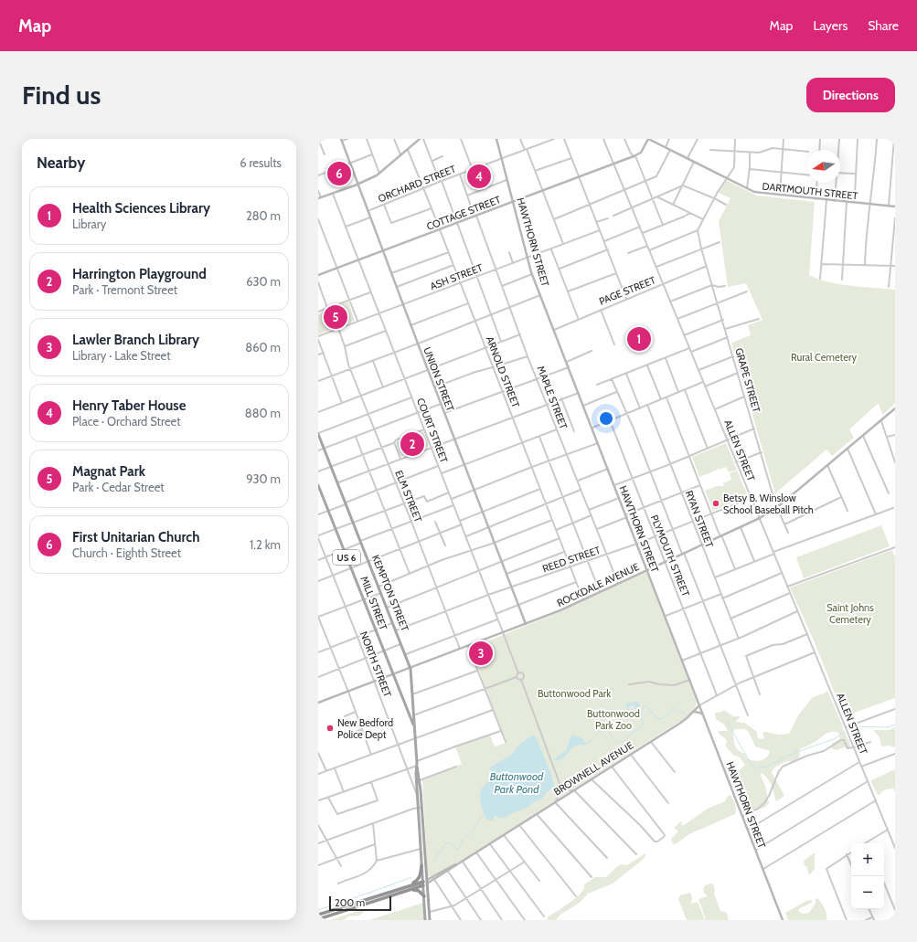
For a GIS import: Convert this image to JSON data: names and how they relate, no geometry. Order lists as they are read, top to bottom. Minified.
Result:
{"streets":{"main road":["DARTMOUTH STREET","COTTAGE STREET","HAWTHORN STREET","UNION STREET","US 6","ROCKDALE AVENUE","KEMPTON STREET","MILL STREET","BROWNELL AVENUE"],"street":["ORCHARD STREET","ASH STREET","PAGE STREET","ARNOLD STREET","GRAPE STREET","MAPLE STREET","COURT STREET","ALLEN STREET","ELM STREET","RYAN STREET","PLYMOUTH STREET","REED STREET","NORTH STREET"]},"crossings":[["ORCHARD STREET","HAWTHORN STREET"],["ORCHARD STREET","ARNOLD STREET"],["ORCHARD STREET","UNION STREET"],["ORCHARD STREET","MAPLE STREET"],["DARTMOUTH STREET","COTTAGE STREET"],["COTTAGE STREET","HAWTHORN STREET"],["COTTAGE STREET","ARNOLD STREET"],["COTTAGE STREET","UNION STREET"],["COTTAGE STREET","MAPLE STREET"],["COTTAGE STREET","COURT STREET"],["COTTAGE STREET","ALLEN STREET"],["HAWTHORN STREET","ASH STREET"],["HAWTHORN STREET","PAGE STREET"],["HAWTHORN STREET","REED STREET"],["HAWTHORN STREET","ROCKDALE AVENUE"],["HAWTHORN STREET","BROWNELL AVENUE"],["ASH STREET","ARNOLD STREET"],["ASH STREET","UNION STREET"],["ASH STREET","MAPLE STREET"],["ASH STREET","COURT STREET"],["ASH STREET","ELM STREET"],["PAGE STREET","GRAPE STREET"],["PAGE STREET","ALLEN STREET"],["ARNOLD STREET","REED STREET"],["ARNOLD STREET","ROCKDALE AVENUE"],["UNION STREET","REED STREET"],["UNION STREET","ROCKDALE AVENUE"],["GRAPE STREET","ROCKDALE AVENUE"],["MAPLE STREET","REED STREET"],["MAPLE STREET","ROCKDALE AVENUE"],["COURT STREET","REED STREET"],["COURT STREET","ROCKDALE AVENUE"],["ALLEN STREET","REED STREET"],["ALLEN STREET","ROCKDALE AVENUE"],["ALLEN STREET","BROWNELL AVENUE"],["ELM STREET","REED STREET"],["ELM STREET","ROCKDALE AVENUE"],["RYAN STREET","REED STREET"],["RYAN STREET","ROCKDALE AVENUE"],["PLYMOUTH STREET","REED STREET"],["PLYMOUTH STREET","ROCKDALE AVENUE"],["PLYMOUTH STREET","BROWNELL AVENUE"],["REED STREET","KEMPTON STREET"],["ROCKDALE AVENUE","KEMPTON STREET"],["ROCKDALE AVENUE","MILL STREET"],["ROCKDALE AVENUE","NORTH STREET"],["KEMPTON STREET","MILL STREET"],["KEMPTON STREET","NORTH STREET"],["KEMPTON STREET","BROWNELL AVENUE"]],"water":["Buttonwood Park Pond"],"parks":["Rural Cemetery","Saint Johns Cemetery","Buttonwood Park","Buttonwood Park Zoo"],"places":["Betsy B. Winslow School Baseball Pitch","New Bedford Police Dept"],"scale_bar":"200 m","north":"left","page":{"header":"Map","nav":["Map","Layers","Share"],"buttons":"Directions","title":"Find us","heading":["Nearby","6 results"],"pins":["6","4","5","1","2","3"],"list":[{"mark":"1","name":"Health Sciences Library","note":"Library","value":"280 m"},{"mark":"2","name":"Harrington Playground","note":"Park · Tremont Street","value":"630 m"},{"mark":"3","name":"Lawler Branch Library","note":"Library · Lake Street","value":"860 m"},{"mark":"4","name":"Henry Taber House","note":"Place · Orchard Street","value":"880 m"},{"mark":"5","name":"Magnat Park","note":"Park · Cedar Street","value":"930 m"},{"mark":"6","name":"First Unitarian Church","note":"Church · Eighth Street","value":"1.2 km"}],"map_buttons":["+","−"],"scale":"200 m"}}
